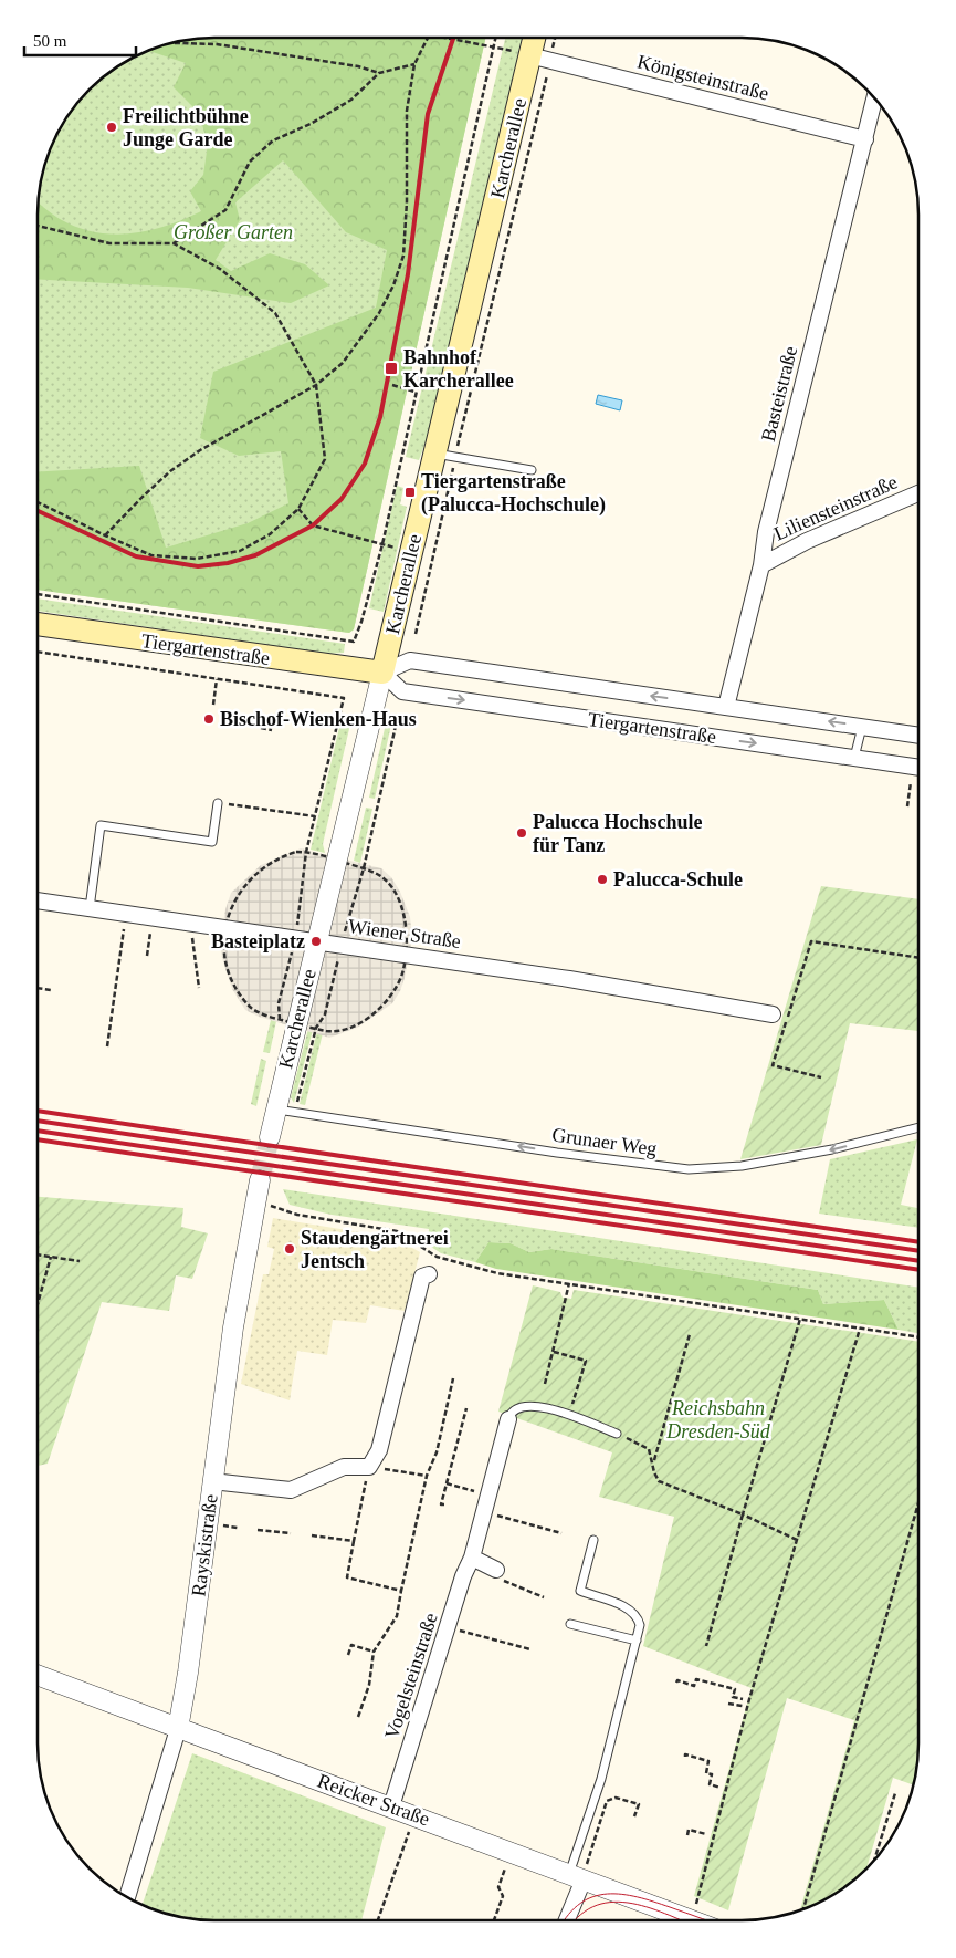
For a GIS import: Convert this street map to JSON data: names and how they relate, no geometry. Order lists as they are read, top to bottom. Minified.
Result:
{"streets":{"main road":["Karcherallee","Tiergartenstraße"],"street":["Königsteinstraße","Basteistraße","Liliensteinstraße","Wiener Straße","Rayskistraße","Vogelsteinstraße","Reicker Straße"],"lane":["Grunaer Weg"]},"crossings":[["Königsteinstraße","Karcherallee"],["Königsteinstraße","Basteistraße"],["Karcherallee","Tiergartenstraße"],["Karcherallee","Wiener Straße"],["Karcherallee","Grunaer Weg"],["Basteistraße","Liliensteinstraße"],["Basteistraße","Tiergartenstraße"],["Rayskistraße","Reicker Straße"],["Vogelsteinstraße","Reicker Straße"]],"one_way":["Grunaer Weg"],"parks":["Großer Garten","Reichsbahn Dresden-Süd"],"places":{"other":["Freilichtbühne Junge Garde","Bischof-Wienken-Haus","Palucca Hochschule für Tanz","Palucca-Schule","Basteiplatz","Staudengärtnerei Jentsch"],"transit":["Bahnhof Karcherallee","Tiergartenstraße (Palucca-Hochschule)"]},"scale_bar":"50 m"}
